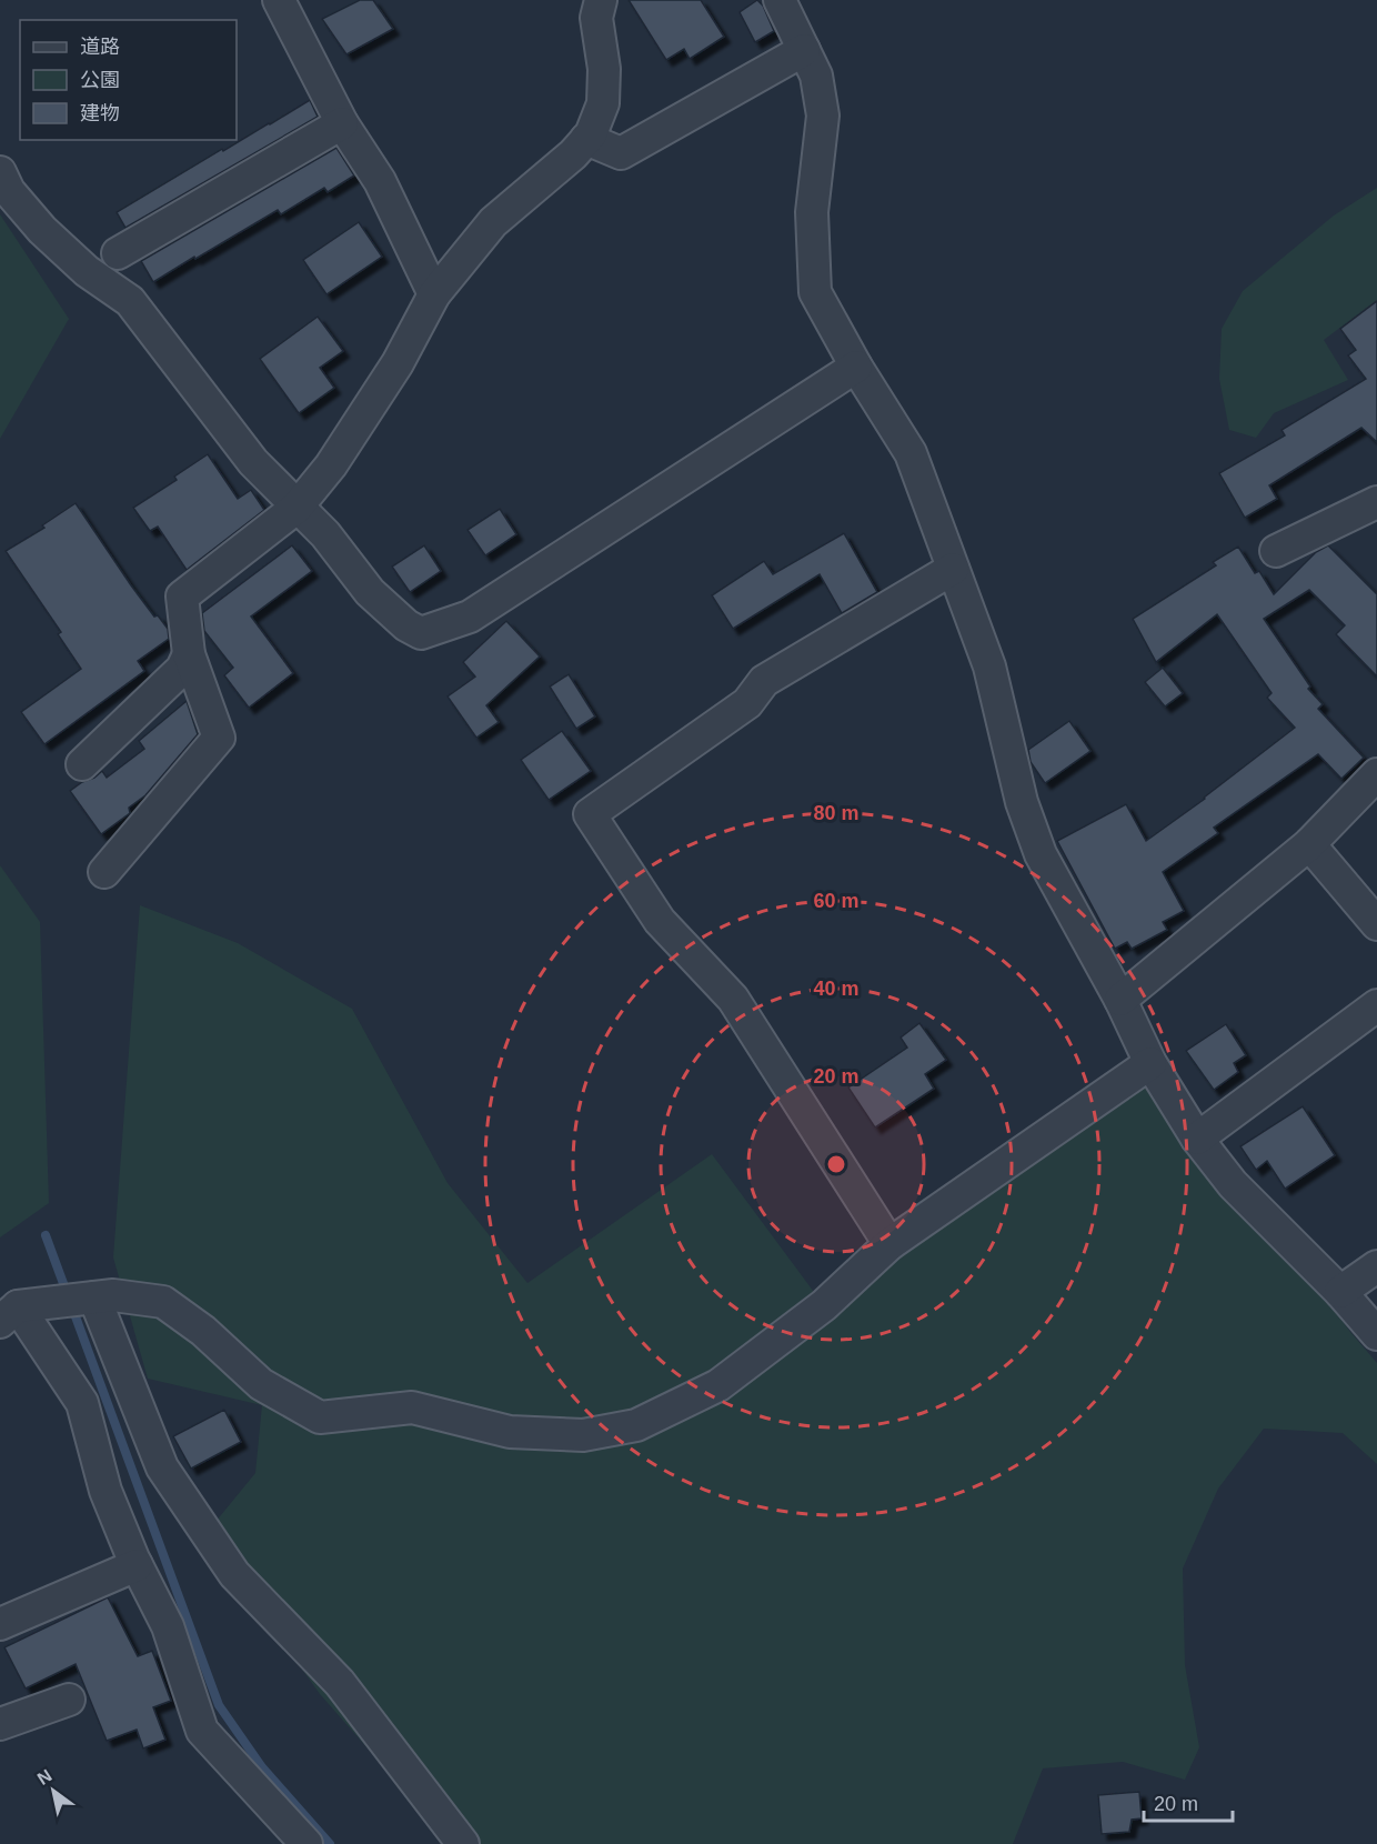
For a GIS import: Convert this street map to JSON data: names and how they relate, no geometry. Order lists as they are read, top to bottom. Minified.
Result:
{"legend":["道路","公園","建物"],"scale_bar":"20 m","north":"top left","rings":["80 m","60 m","40 m","20 m"]}
